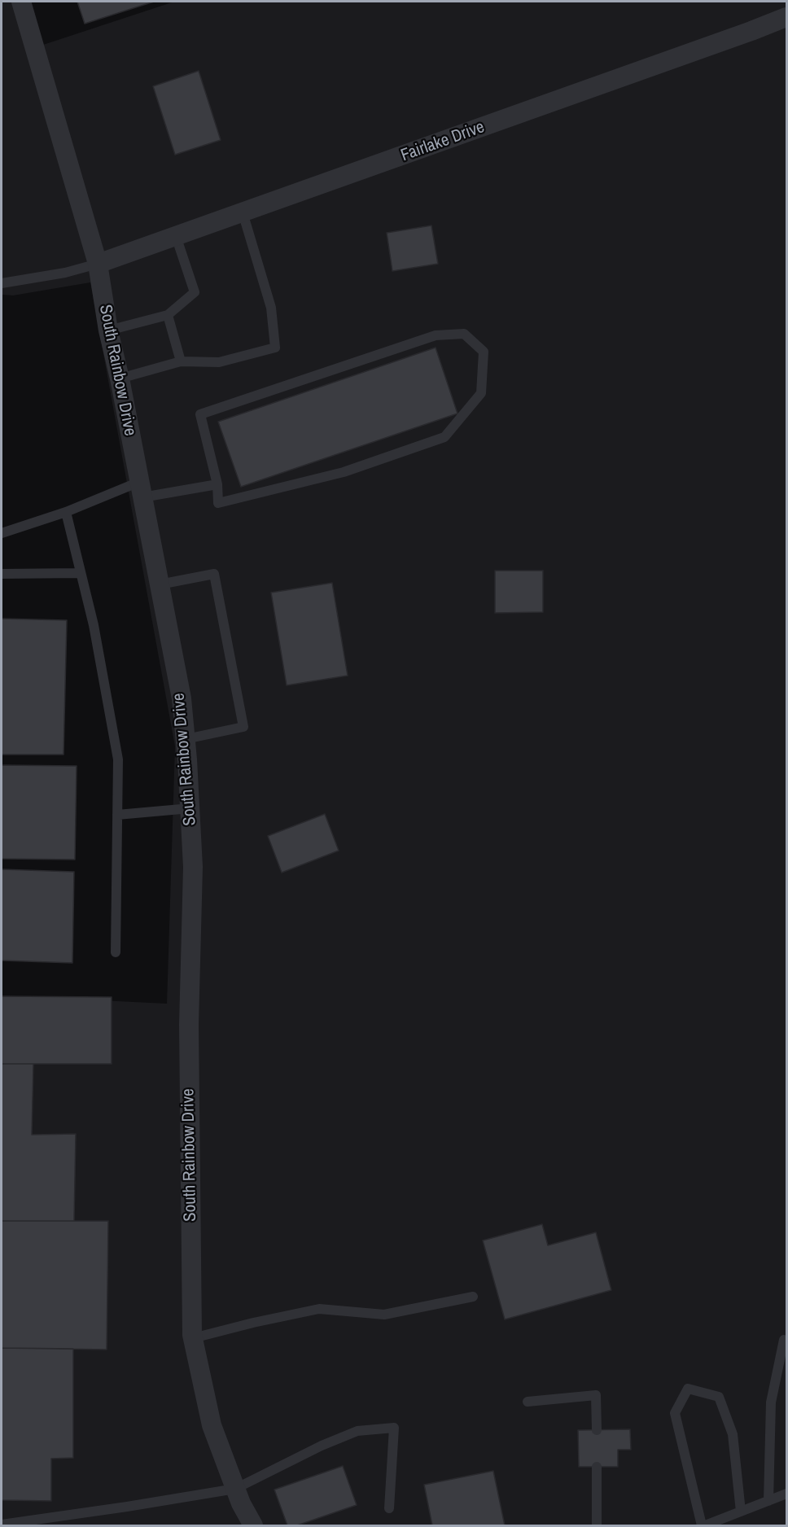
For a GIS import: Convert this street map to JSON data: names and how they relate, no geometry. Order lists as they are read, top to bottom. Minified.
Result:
{"streets":{"street":["Fairlake Drive","South Rainbow Drive"]},"crossings":[["Fairlake Drive","South Rainbow Drive"]]}
